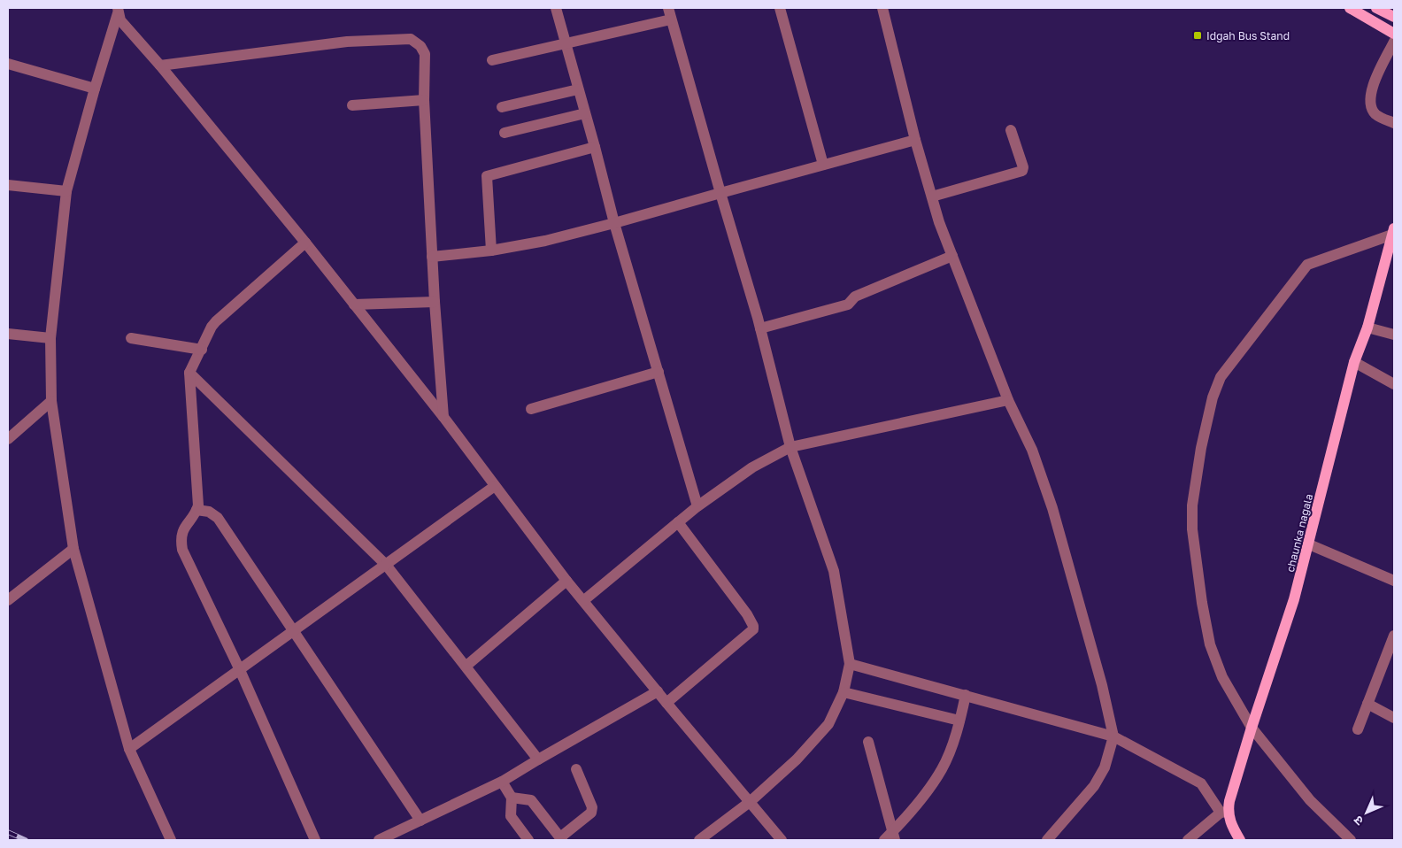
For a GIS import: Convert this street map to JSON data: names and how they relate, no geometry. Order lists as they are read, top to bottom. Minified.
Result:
{"streets":{"main road":["chaunka nagala"]},"places":{"transit":["Idgah Bus Stand"]},"north":"bottom left"}
